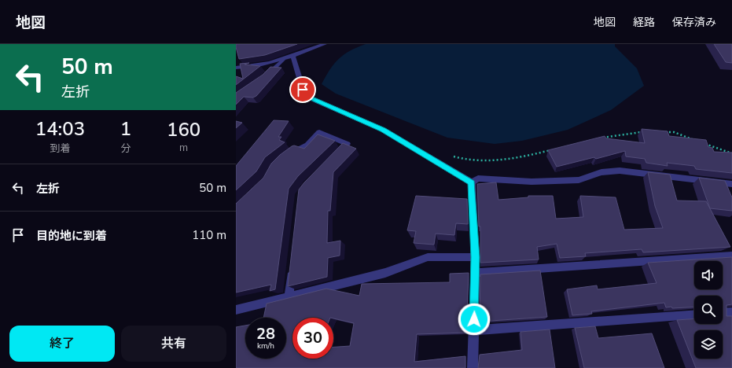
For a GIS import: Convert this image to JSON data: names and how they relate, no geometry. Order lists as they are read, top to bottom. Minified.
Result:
{"page":{"header":"地図","nav":["地図","経路","保存済み"],"turn":["50 m","左折"],"eta":["14:03","到着","1","分","160","m"],"list":[{"name":"左折","value":"50 m"},{"name":"目的地に到着","value":"110 m"}],"speed":"28 km/h","limit":"30","buttons":["終了","共有"]}}
